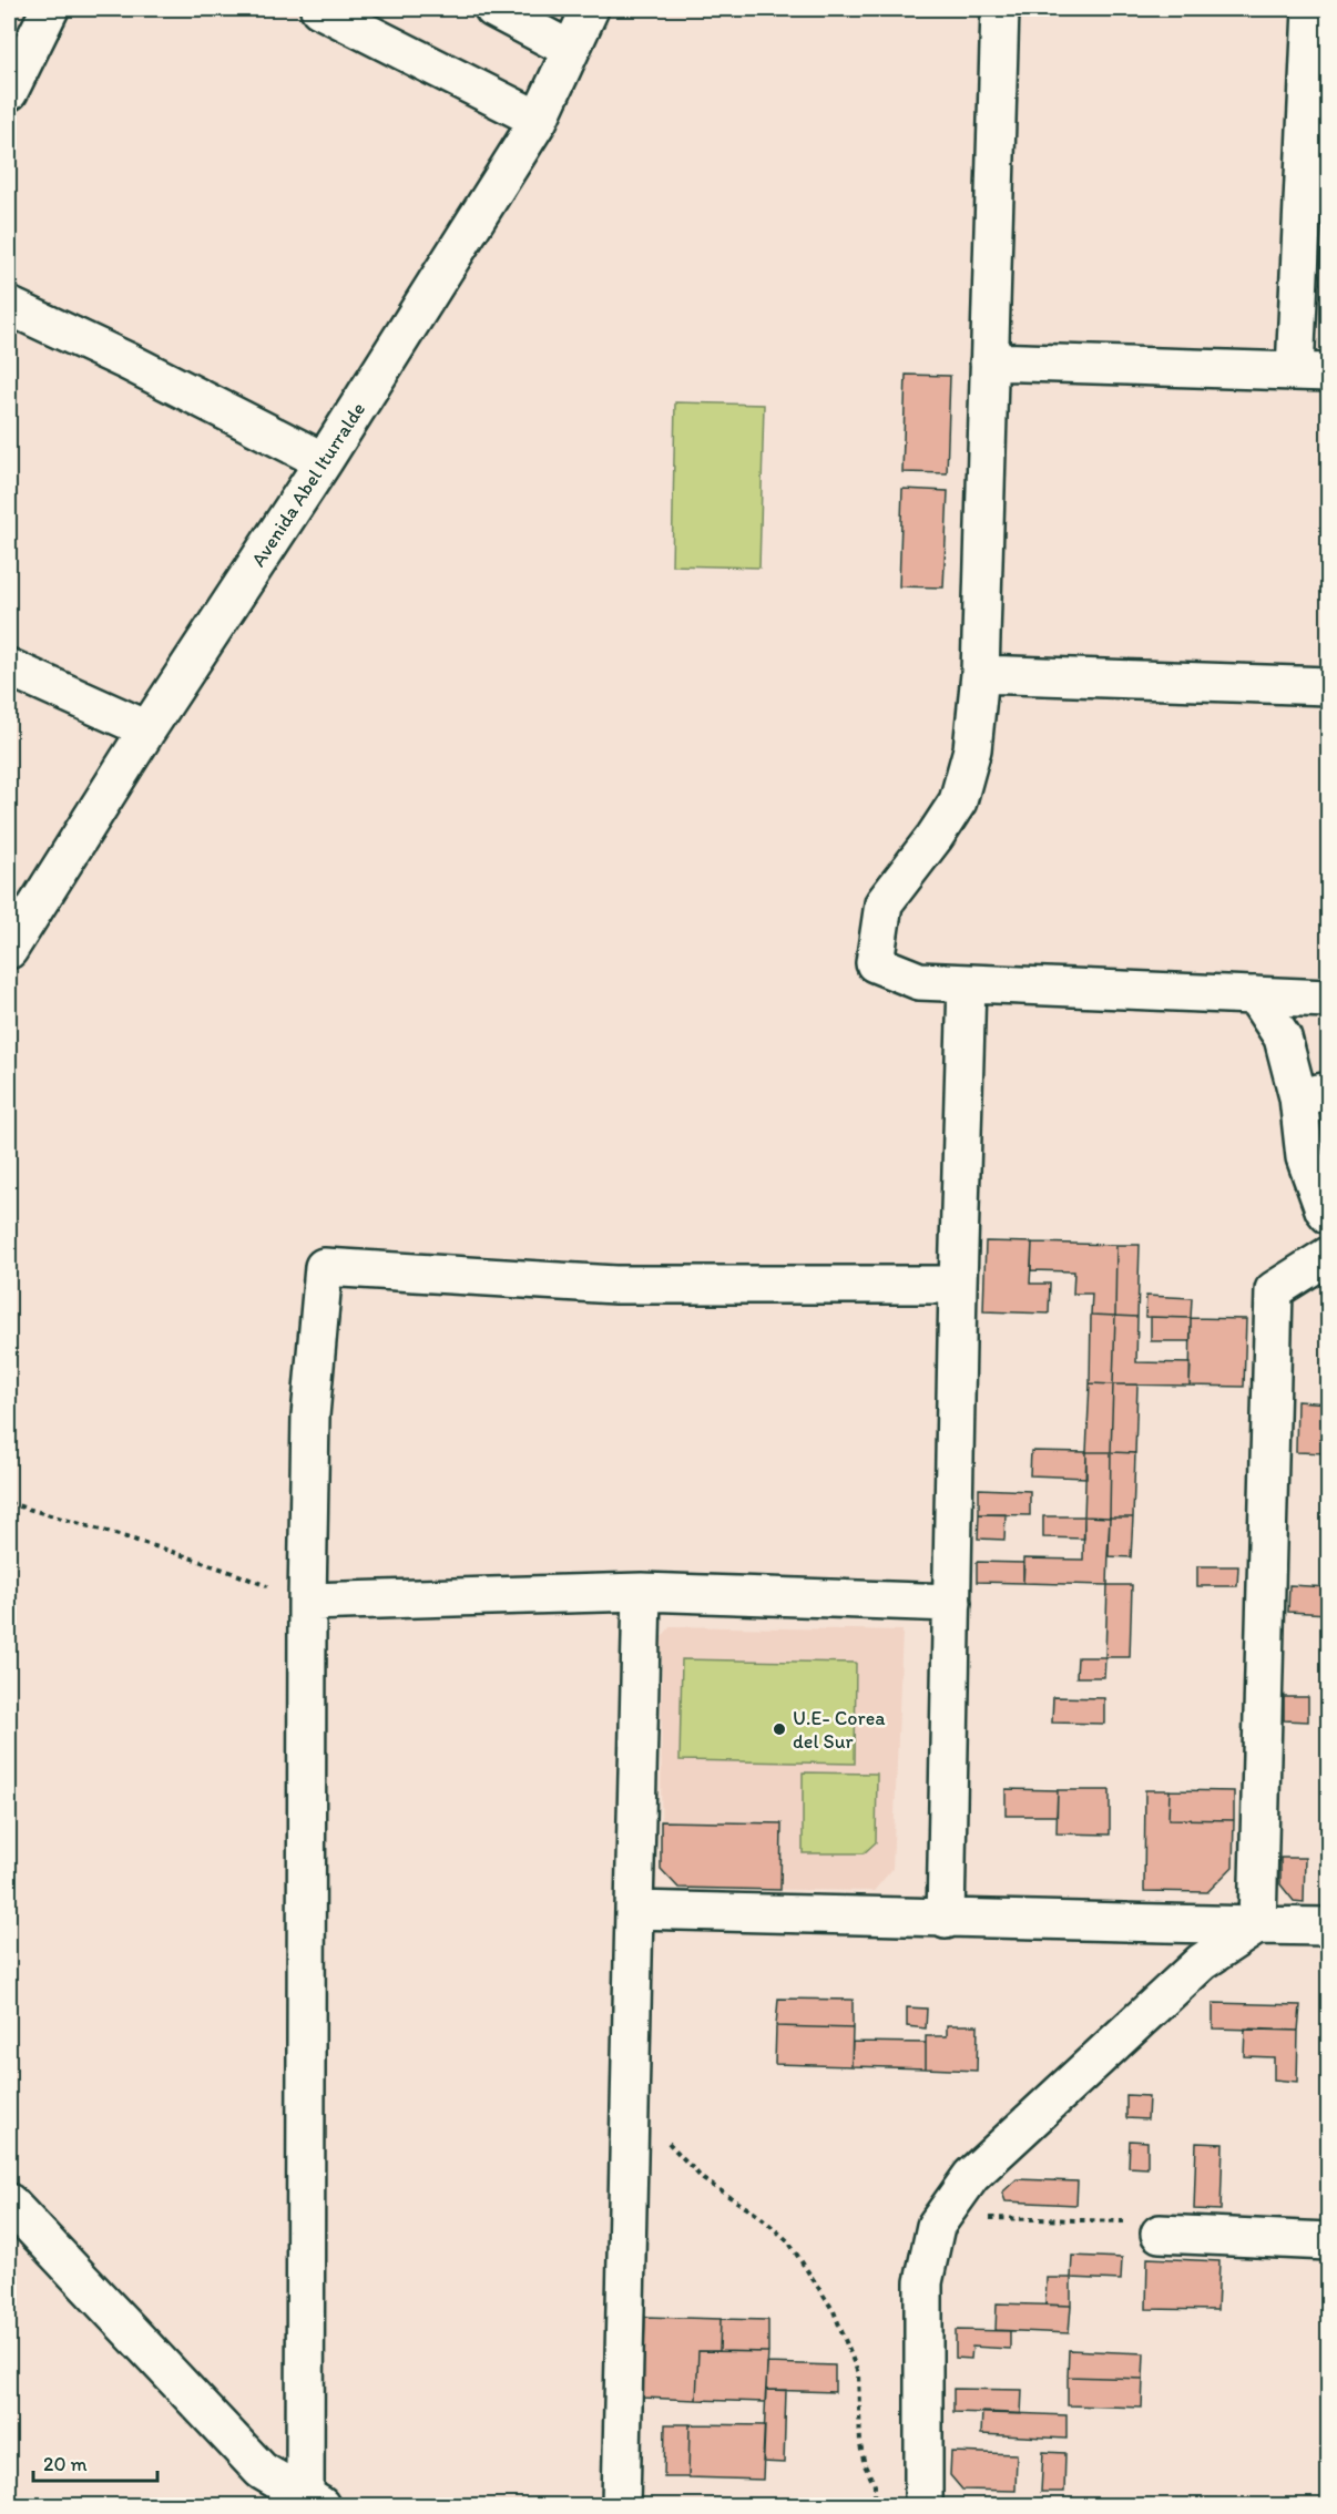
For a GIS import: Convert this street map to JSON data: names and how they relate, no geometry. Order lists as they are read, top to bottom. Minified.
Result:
{"streets":{"street":["Avenida Abel Iturralde"]},"places":["U.E- Corea del Sur"],"scale_bar":"20 m"}
